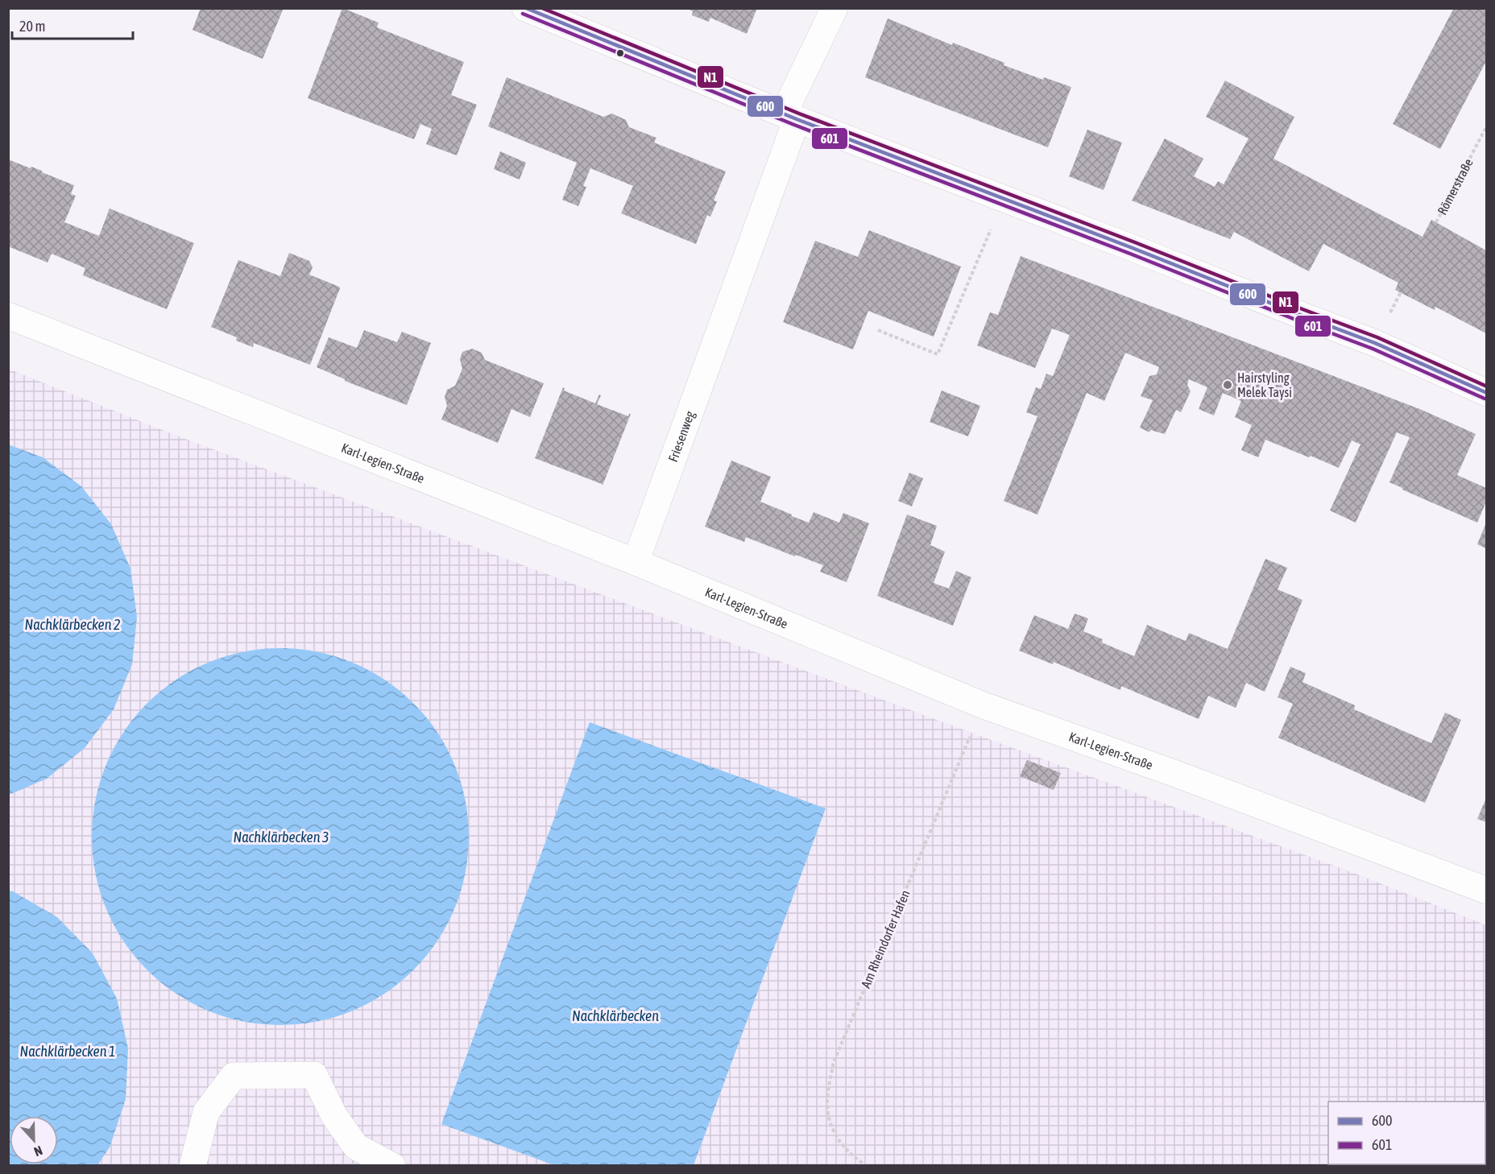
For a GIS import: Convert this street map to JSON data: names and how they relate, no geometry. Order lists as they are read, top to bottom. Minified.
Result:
{"streets":{"street":["Friesenweg","Karl-Legien-Straße"],"path":["Römerstraße","Am Rheindorfer Hafen"]},"crossings":[["Friesenweg","Karl-Legien-Straße"],["Karl-Legien-Straße","Am Rheindorfer Hafen"]],"water":["Nachklärbecken 2","Nachklärbecken 3","Nachklärbecken","Nachklärbecken 1"],"places":["Hairstyling Melek Taysi"],"lines":["transit line 600","transit line N1","transit line 601"],"legend":["600","601"],"scale_bar":"20 m","north":"bottom"}
